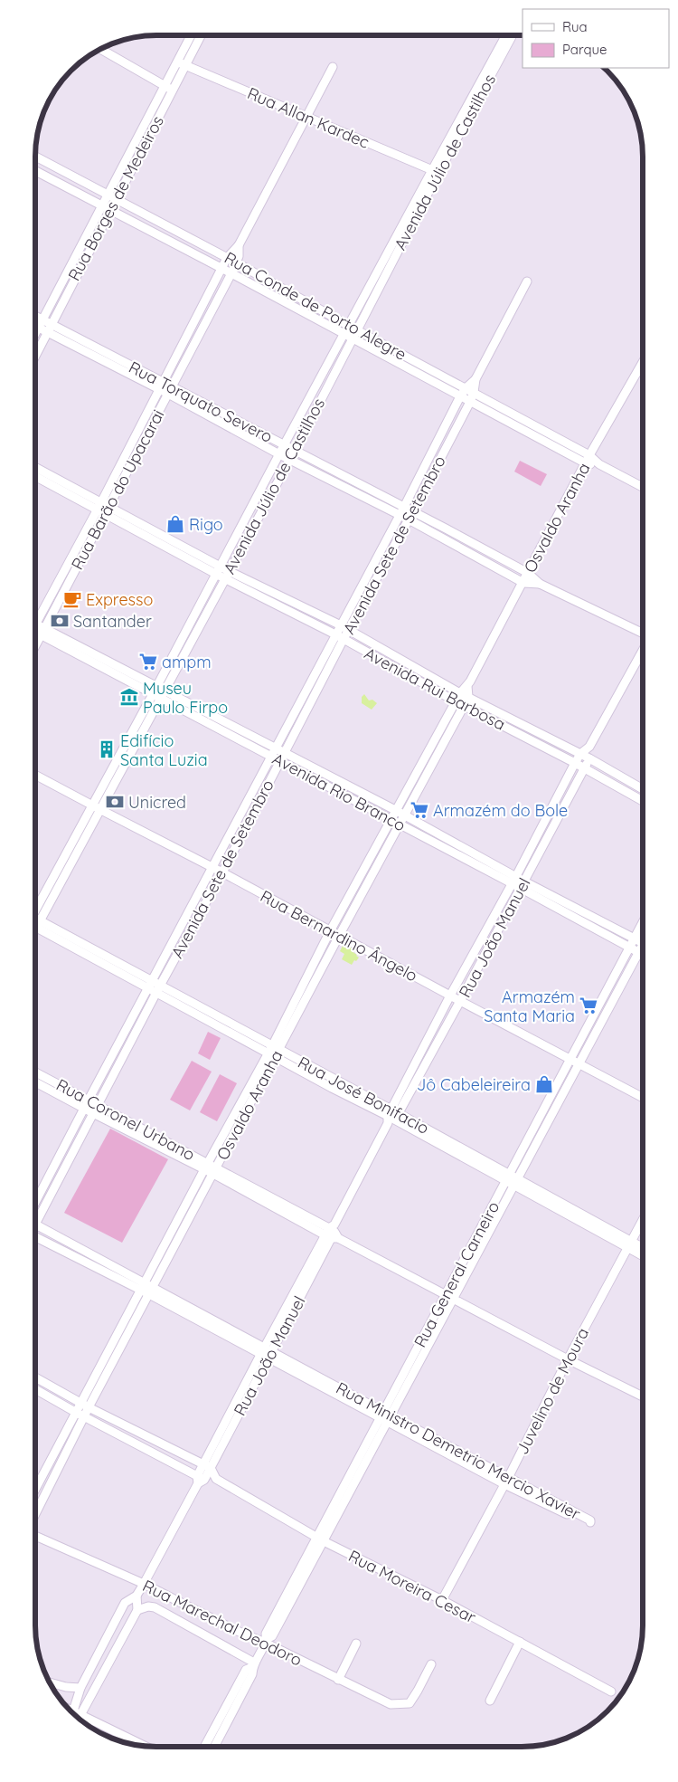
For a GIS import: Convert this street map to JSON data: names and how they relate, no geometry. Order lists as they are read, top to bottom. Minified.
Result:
{"streets":{"street":["Rua Allan Kardec","Avenida Júlio de Castilhos","Rua Borges de Medeiros","Rua Conde de Porto Alegre","Rua Torquato Severo","Rua Barão do Upacarai","Osvaldo Aranha","Avenida Sete de Setembro","Avenida Rui Barbosa","Avenida Rio Branco","Rua Bernardino Ângelo","Rua João Manuel","Rua José Bonifacio","Rua Coronel Urbano","Rua General Carneiro","Juvelino de Moura","Rua Ministro Demetrio Mercio Xavier","Rua Moreira Cesar","Rua Marechal Deodoro"]},"crossings":[["Rua Allan Kardec","Avenida Júlio de Castilhos"],["Rua Allan Kardec","Rua Borges de Medeiros"],["Rua Allan Kardec","Rua Barão do Upacarai"],["Avenida Júlio de Castilhos","Rua Conde de Porto Alegre"],["Avenida Júlio de Castilhos","Rua Torquato Severo"],["Avenida Júlio de Castilhos","Avenida Rui Barbosa"],["Avenida Júlio de Castilhos","Avenida Rio Branco"],["Avenida Júlio de Castilhos","Rua Bernardino Ângelo"],["Rua Borges de Medeiros","Rua Conde de Porto Alegre"],["Rua Borges de Medeiros","Rua Torquato Severo"],["Rua Conde de Porto Alegre","Rua Barão do Upacarai"],["Rua Conde de Porto Alegre","Osvaldo Aranha"],["Rua Conde de Porto Alegre","Avenida Sete de Setembro"],["Rua Torquato Severo","Rua Barão do Upacarai"],["Rua Torquato Severo","Osvaldo Aranha"],["Rua Torquato Severo","Avenida Sete de Setembro"],["Rua Barão do Upacarai","Avenida Rui Barbosa"],["Rua Barão do Upacarai","Avenida Rio Branco"],["Osvaldo Aranha","Avenida Rui Barbosa"],["Osvaldo Aranha","Avenida Rio Branco"],["Osvaldo Aranha","Rua Bernardino Ângelo"],["Osvaldo Aranha","Rua José Bonifacio"],["Osvaldo Aranha","Rua Coronel Urbano"],["Osvaldo Aranha","Rua Ministro Demetrio Mercio Xavier"],["Avenida Sete de Setembro","Avenida Rui Barbosa"],["Avenida Sete de Setembro","Avenida Rio Branco"],["Avenida Sete de Setembro","Rua Bernardino Ângelo"],["Avenida Sete de Setembro","Rua José Bonifacio"],["Avenida Sete de Setembro","Rua Coronel Urbano"],["Avenida Rui Barbosa","Rua João Manuel"],["Avenida Rio Branco","Rua João Manuel"],["Avenida Rio Branco","Rua General Carneiro"],["Rua Bernardino Ângelo","Rua João Manuel"],["Rua Bernardino Ângelo","Rua General Carneiro"],["Rua João Manuel","Rua José Bonifacio"],["Rua João Manuel","Rua Coronel Urbano"],["Rua João Manuel","Rua Ministro Demetrio Mercio Xavier"],["Rua João Manuel","Rua Marechal Deodoro"],["Rua José Bonifacio","Rua General Carneiro"],["Rua José Bonifacio","Juvelino de Moura"],["Rua Coronel Urbano","Rua General Carneiro"],["Rua Coronel Urbano","Juvelino de Moura"],["Rua General Carneiro","Rua Ministro Demetrio Mercio Xavier"],["Rua General Carneiro","Rua Moreira Cesar"],["Rua General Carneiro","Rua Marechal Deodoro"],["Juvelino de Moura","Rua Ministro Demetrio Mercio Xavier"],["Juvelino de Moura","Rua Moreira Cesar"]],"places":{"shop":["Rigo","Jô Cabeleireira"],"cafe":["Expresso"],"bank":["Santander","Unicred"],"supermarket":["ampm","Armazém do Bole","Armazém Santa Maria"],"museum":["Museu Paulo Firpo"],"building":["Edifício Santa Luzia"]},"legend":["Rua","Parque"]}
